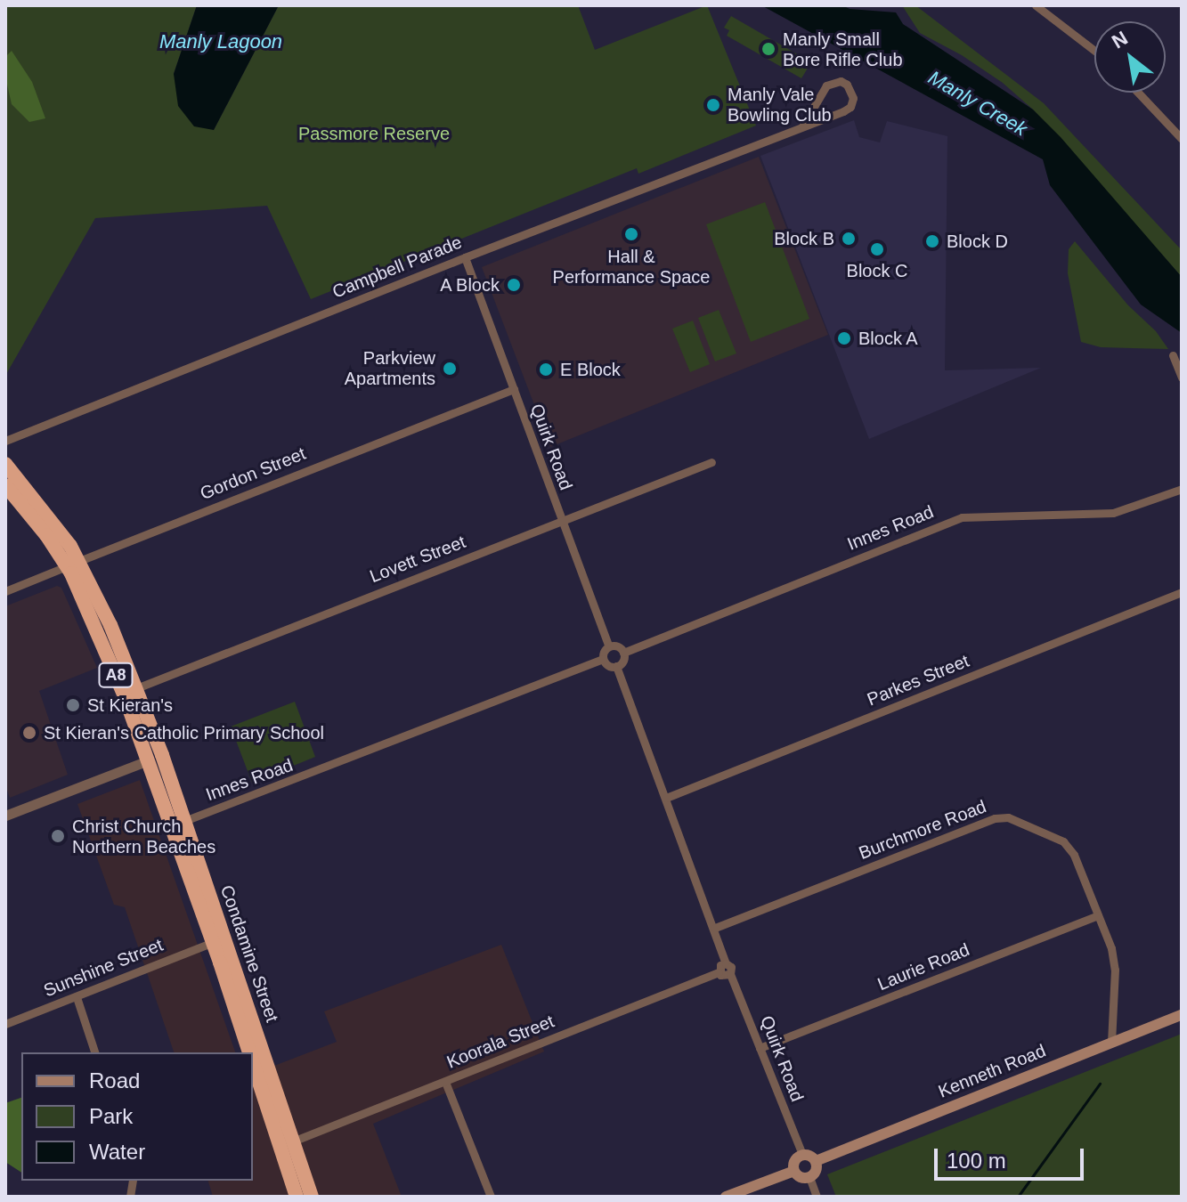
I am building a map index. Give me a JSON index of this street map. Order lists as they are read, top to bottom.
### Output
{
  "streets": {
    "highway": ["A8", "Condamine Street"],
    "main road": ["Kenneth Road"],
    "street": [
      "Campbell Parade",
      "Quirk Road",
      "Gordon Street",
      "Innes Road",
      "Lovett Street",
      "Parkes Street",
      "Burchmore Road",
      "Laurie Road",
      "Sunshine Street",
      "Koorala Street"
    ]
  },
  "crossings": [
    ["Campbell Parade", "Quirk Road"],
    ["Quirk Road", "Gordon Street"],
    ["Quirk Road", "Innes Road"],
    ["Quirk Road", "Lovett Street"],
    ["Quirk Road", "Laurie Road"],
    ["Quirk Road", "Koorala Street"],
    ["Quirk Road", "Kenneth Road"],
    ["Gordon Street", "Condamine Street"],
    ["Innes Road", "Condamine Street"],
    ["Lovett Street", "Condamine Street"],
    ["Burchmore Road", "Laurie Road"],
    ["Burchmore Road", "Kenneth Road"],
    ["Condamine Street", "Sunshine Street"],
    ["Condamine Street", "Koorala Street"]
  ],
  "water": ["Manly Lagoon", "Manly Creek"],
  "parks": ["Passmore Reserve"],
  "places": [
    "Manly Small Bore Rifle Club",
    "Manly Vale Bowling Club",
    "Hall & Performance Space",
    "Block B",
    "Block D",
    "Block C",
    "A Block",
    "Block A",
    "Parkview Apartments",
    "E Block",
    "St Kieran's",
    "St Kieran's Catholic Primary School",
    "Christ Church Northern Beaches"
  ],
  "legend": ["Road", "Park", "Water"],
  "scale_bar": "100 m",
  "north": "top left"
}
